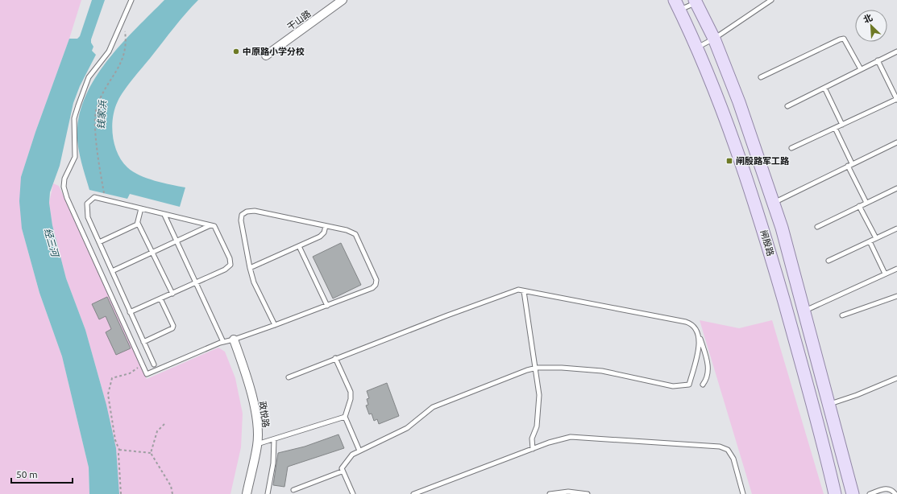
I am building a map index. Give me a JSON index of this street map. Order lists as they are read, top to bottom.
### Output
{
  "streets": {
    "main road": ["闸殷路"],
    "street": ["干山路", "政悦路"]
  },
  "water": ["钱家浜", "经三河"],
  "places": {
    "other": ["中原路小学分校"],
    "transit": ["闸殷路军工路"]
  },
  "scale_bar": "50 m",
  "north": "top left"
}
